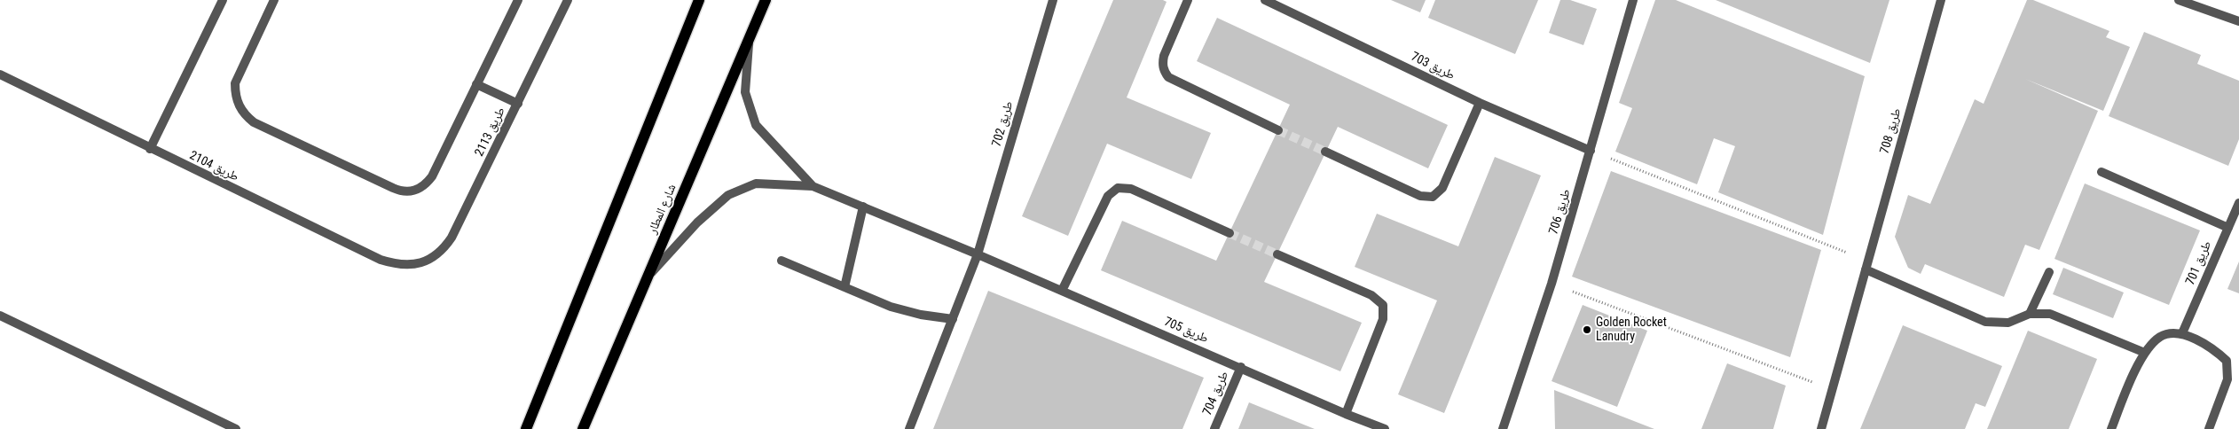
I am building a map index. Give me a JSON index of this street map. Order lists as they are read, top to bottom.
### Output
{
  "streets": {
    "main road": ["شارع المطار"],
    "street": [
      "طريق 703",
      "طريق 702",
      "طريق 708",
      "طريق 2113",
      "طريق 2104",
      "طريق 706",
      "طريق 701",
      "طريق 705",
      "طريق 704"
    ]
  },
  "crossings": [
    ["طريق 703", "طريق 706"],
    ["طريق 702", "طريق 705"],
    ["طريق 2113", "طريق 2104"],
    ["طريق 705", "طريق 704"]
  ],
  "places": ["Golden Rocket Lanudry"]
}
